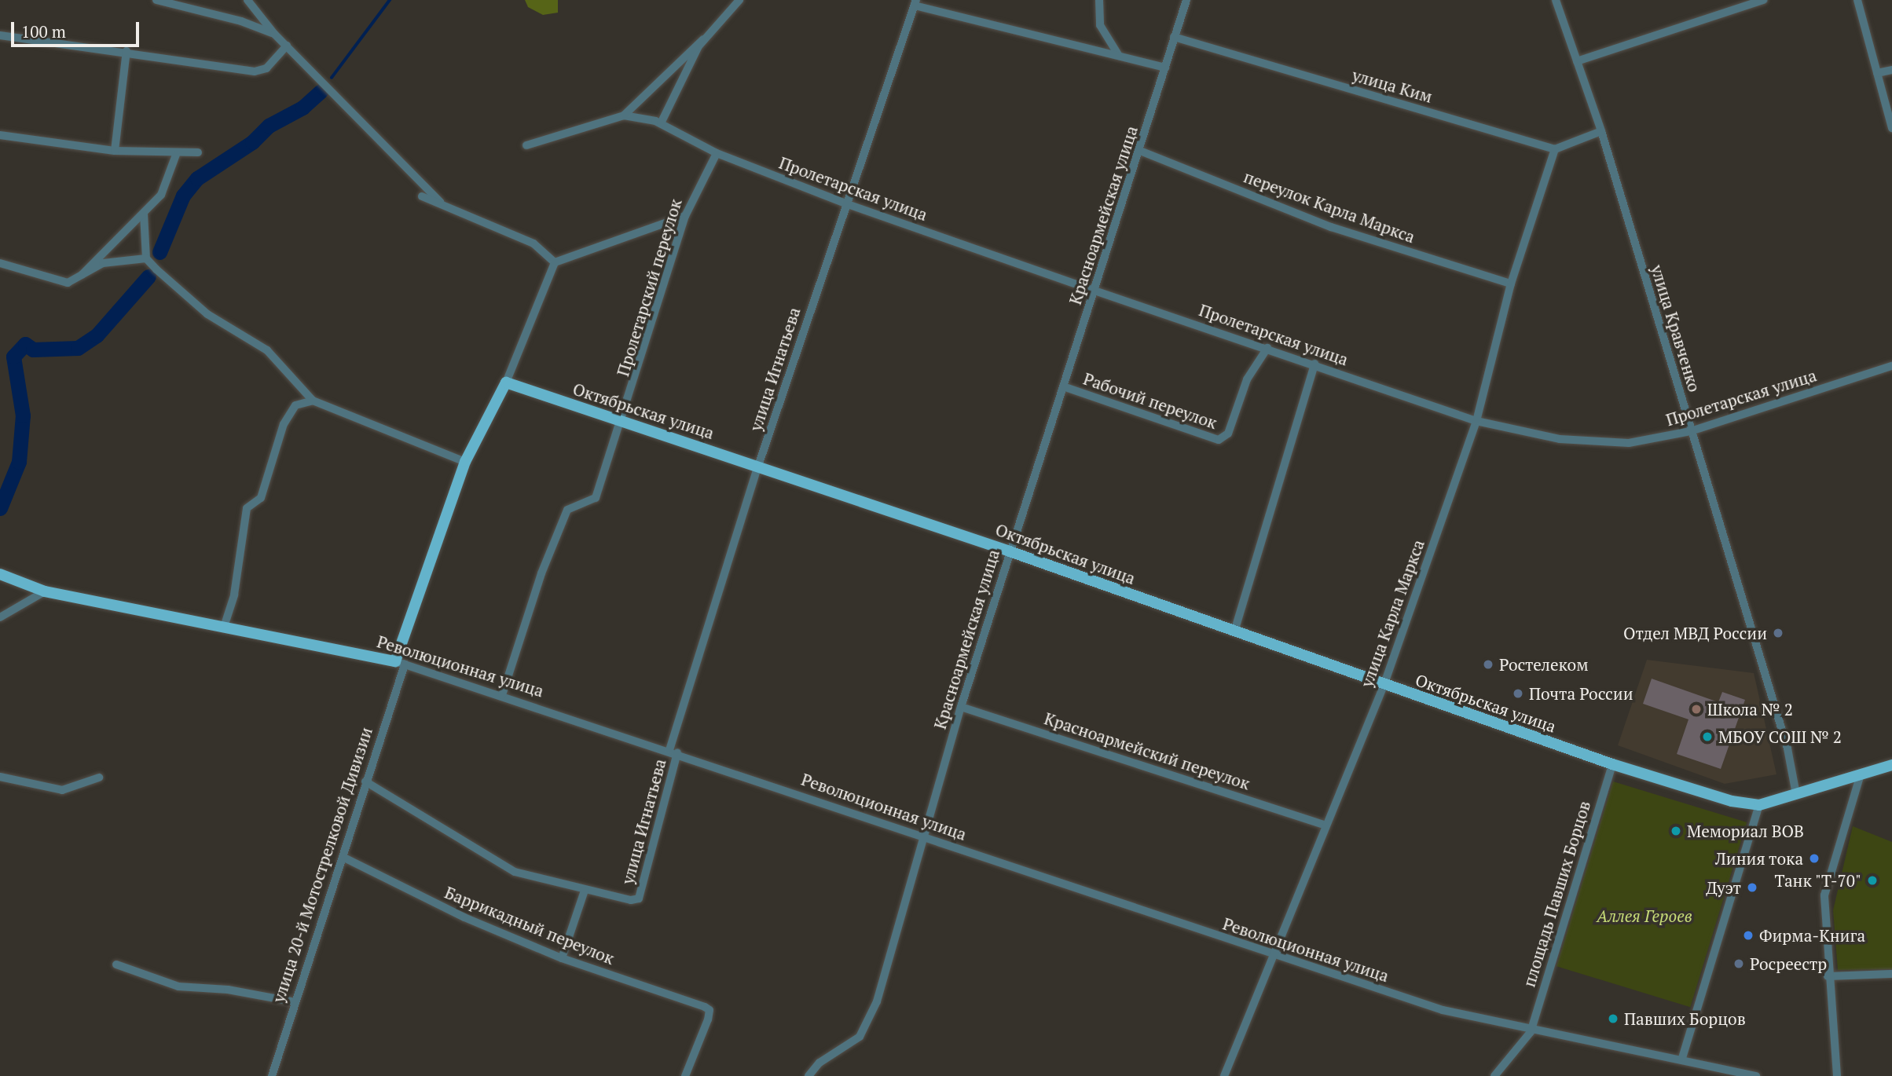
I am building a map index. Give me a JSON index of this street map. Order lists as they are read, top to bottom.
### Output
{
  "streets": {
    "main road": ["Октябрьская улица", "Революционная улица", "улица 20-й Мотострелковой Дивизии"],
    "street": [
      "улица Ким",
      "Пролетарская улица",
      "переулок Карла Маркса",
      "Красноармейская улица",
      "Пролетарский переулок",
      "улица Кравченко",
      "улица Игнатьева",
      "Рабочий переулок",
      "улица Карла Маркса",
      "Красноармейский переулок",
      "площадь Павших Борцов",
      "Баррикадный переулок"
    ]
  },
  "crossings": [
    ["улица Ким", "Красноармейская улица"],
    ["улица Ким", "улица Карла Маркса"],
    ["Пролетарская улица", "Красноармейская улица"],
    ["Пролетарская улица", "Пролетарский переулок"],
    ["Пролетарская улица", "улица Кравченко"],
    ["Пролетарская улица", "улица Игнатьева"],
    ["Пролетарская улица", "Рабочий переулок"],
    ["Пролетарская улица", "улица Карла Маркса"],
    ["переулок Карла Маркса", "Красноармейская улица"],
    ["переулок Карла Маркса", "улица Карла Маркса"],
    ["Красноармейская улица", "Рабочий переулок"],
    ["Красноармейская улица", "Октябрьская улица"],
    ["Красноармейская улица", "Революционная улица"],
    ["Красноармейская улица", "Красноармейский переулок"],
    ["Пролетарский переулок", "Октябрьская улица"],
    ["Пролетарский переулок", "Революционная улица"],
    ["улица Игнатьева", "Октябрьская улица"],
    ["улица Игнатьева", "Революционная улица"],
    ["Октябрьская улица", "улица Карла Маркса"],
    ["Октябрьская улица", "улица 20-й Мотострелковой Дивизии"],
    ["Октябрьская улица", "площадь Павших Борцов"],
    ["улица Карла Маркса", "Революционная улица"],
    ["улица Карла Маркса", "Красноармейский переулок"],
    ["Революционная улица", "улица 20-й Мотострелковой Дивизии"],
    ["Революционная улица", "площадь Павших Борцов"],
    ["улица 20-й Мотострелковой Дивизии", "Баррикадный переулок"]
  ],
  "parks": ["Аллея Героев"],
  "places": [
    "Отдел МВД России",
    "Ростелеком",
    "Почта России",
    "Школа № 2",
    "МБОУ СОШ № 2",
    "Мемориал ВОВ",
    "Линия тока",
    "Танк \"Т-70\"",
    "Дуэт",
    "Фирма-Книга",
    "Росреестр",
    "Павших Борцов"
  ],
  "scale_bar": "100 m"
}
